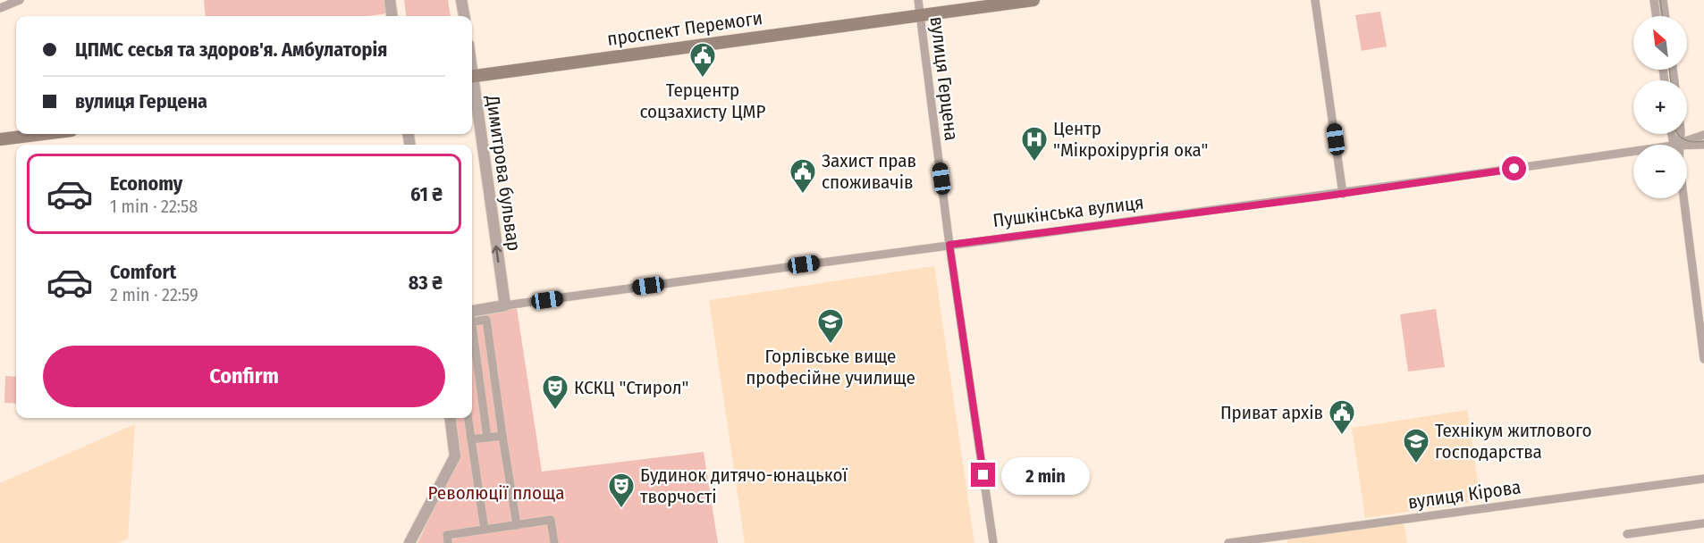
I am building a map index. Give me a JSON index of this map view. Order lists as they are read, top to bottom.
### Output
{
  "streets": {
    "main road": ["проспект Перемоги"],
    "street": [
      "вулиця Герцена",
      "Димитрова бульвар",
      "Пушкінська вулиця",
      "вулиця Кірова"
    ]
  },
  "crossings": [
    ["проспект Перемоги", "вулиця Герцена"],
    ["вулиця Герцена", "Пушкінська вулиця"],
    ["Димитрова бульвар", "Пушкінська вулиця"]
  ],
  "one_way": ["Димитрова бульвар"],
  "parks": ["Революції площа"],
  "places": {
    "public building": ["Терцентр соцзахисту ЦМР", "Захист прав споживачів", "Приват архів"],
    "hospital": ["Центр \"Мікрохірургія ока\""],
    "school or university": ["Горлівське вище професійне училище", "Технікум житлового господарства"],
    "theatre": ["КСКЦ \"Стирол\"", "Будинок дитячо-юнацької творчості"]
  },
  "north": "top left",
  "page": {
    "map_buttons": ["+", "−"],
    "banner": ["ЦПМС сесья та здоров'я. Амбулаторія", "вулиця Герцена"],
    "list": [
      {
        "name": "Economy",
        "note": "1 min · 22:58",
        "value": "61 ₴"
      },
      {
        "name": "Comfort",
        "note": "2 min · 22:59",
        "value": "83 ₴"
      }
    ],
    "buttons": "Confirm",
    "bubble": "2 min"
  }
}
